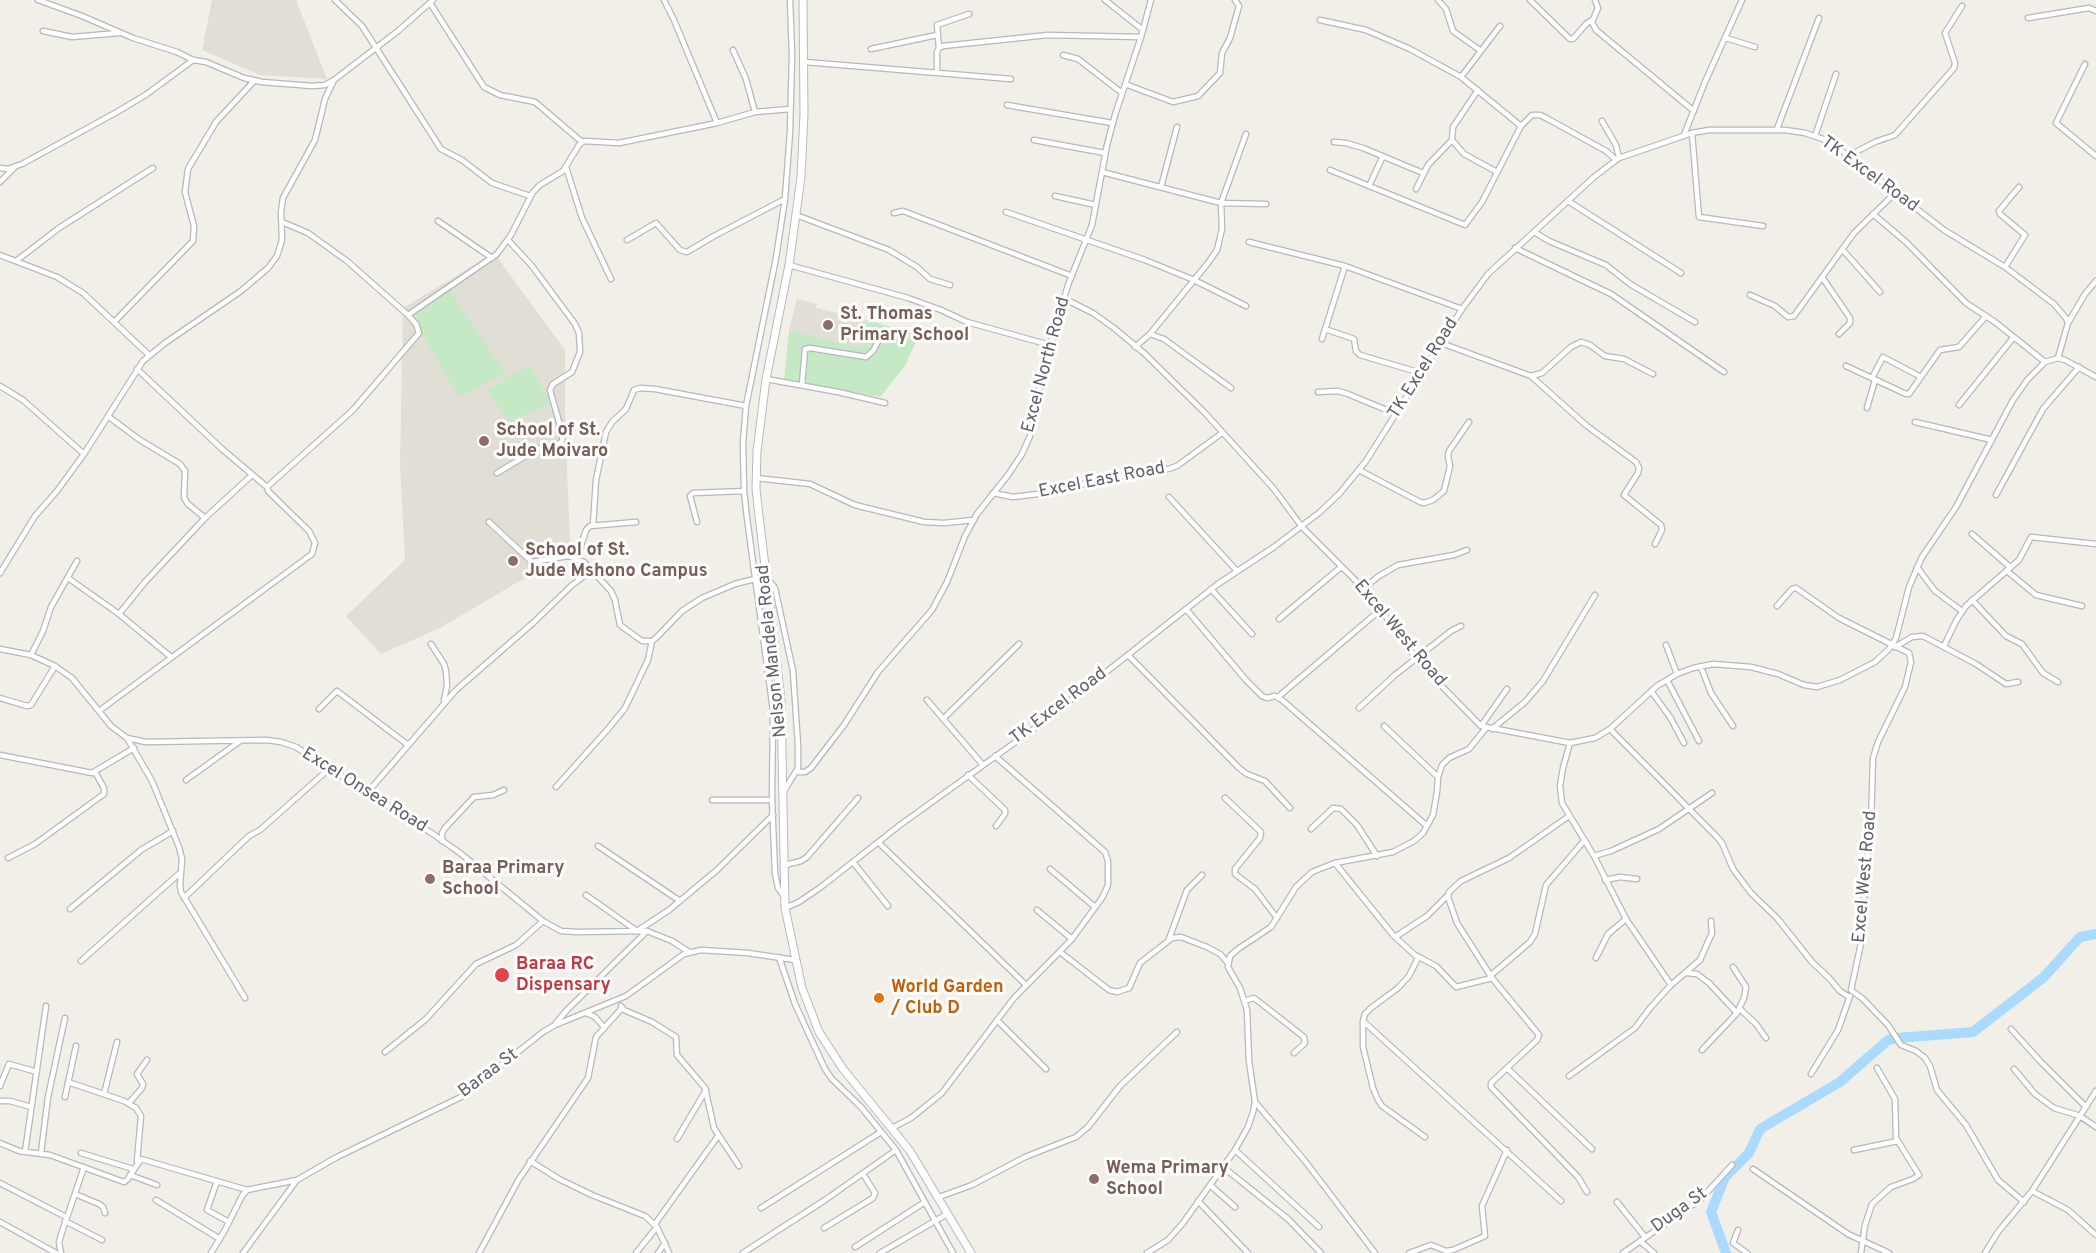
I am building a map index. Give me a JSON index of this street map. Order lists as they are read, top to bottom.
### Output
{
  "streets": {
    "main road": ["Nelson Mandela Road"],
    "street": [
      "TK Excel Road",
      "Excel North Road",
      "Excel East Road",
      "Excel West Road",
      "Excel Onsea Road",
      "Baraa St",
      "Duga St"
    ]
  },
  "crossings": [
    ["TK Excel Road", "Excel West Road"],
    ["TK Excel Road", "Nelson Mandela Road"],
    ["Excel North Road", "Excel East Road"],
    ["Excel Onsea Road", "Baraa St"]
  ],
  "places": [
    "St. Thomas Primary School",
    "School of St. Jude Moivaro",
    "School of St. Jude Mshono Campus",
    "Baraa Primary School",
    "Baraa RC Dispensary",
    "World Garden / Club D",
    "Wema Primary School"
  ]
}
